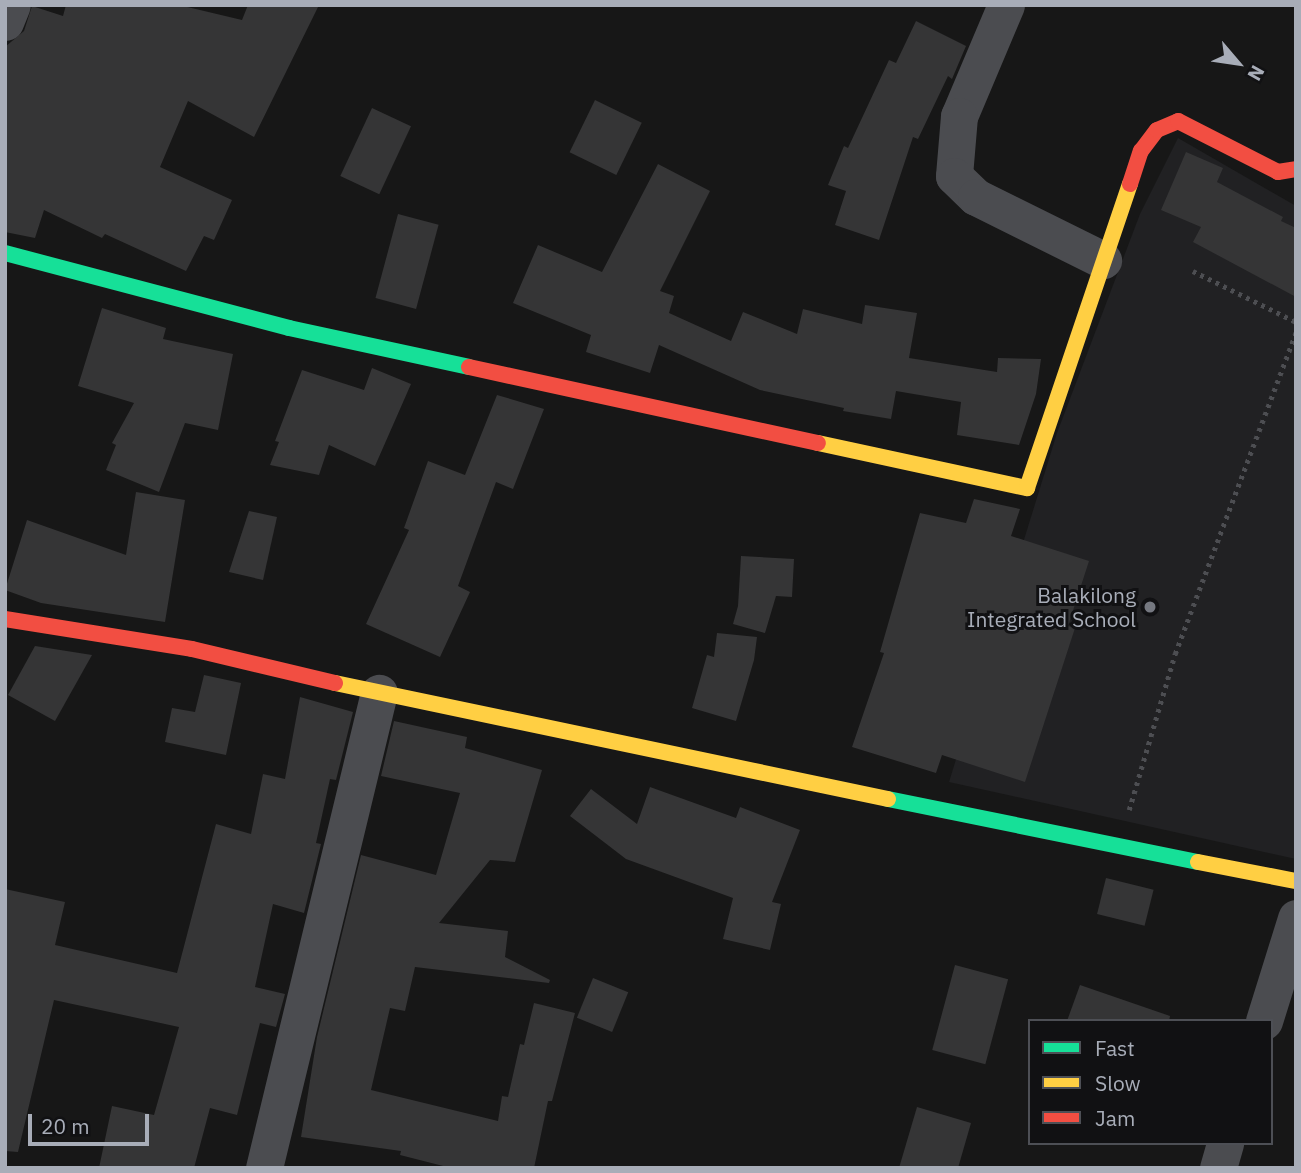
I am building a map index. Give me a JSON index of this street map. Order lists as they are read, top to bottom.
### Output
{
  "places": ["Balakilong Integrated School"],
  "legend": ["Fast", "Slow", "Jam"],
  "scale_bar": "20 m",
  "north": "bottom right"
}
